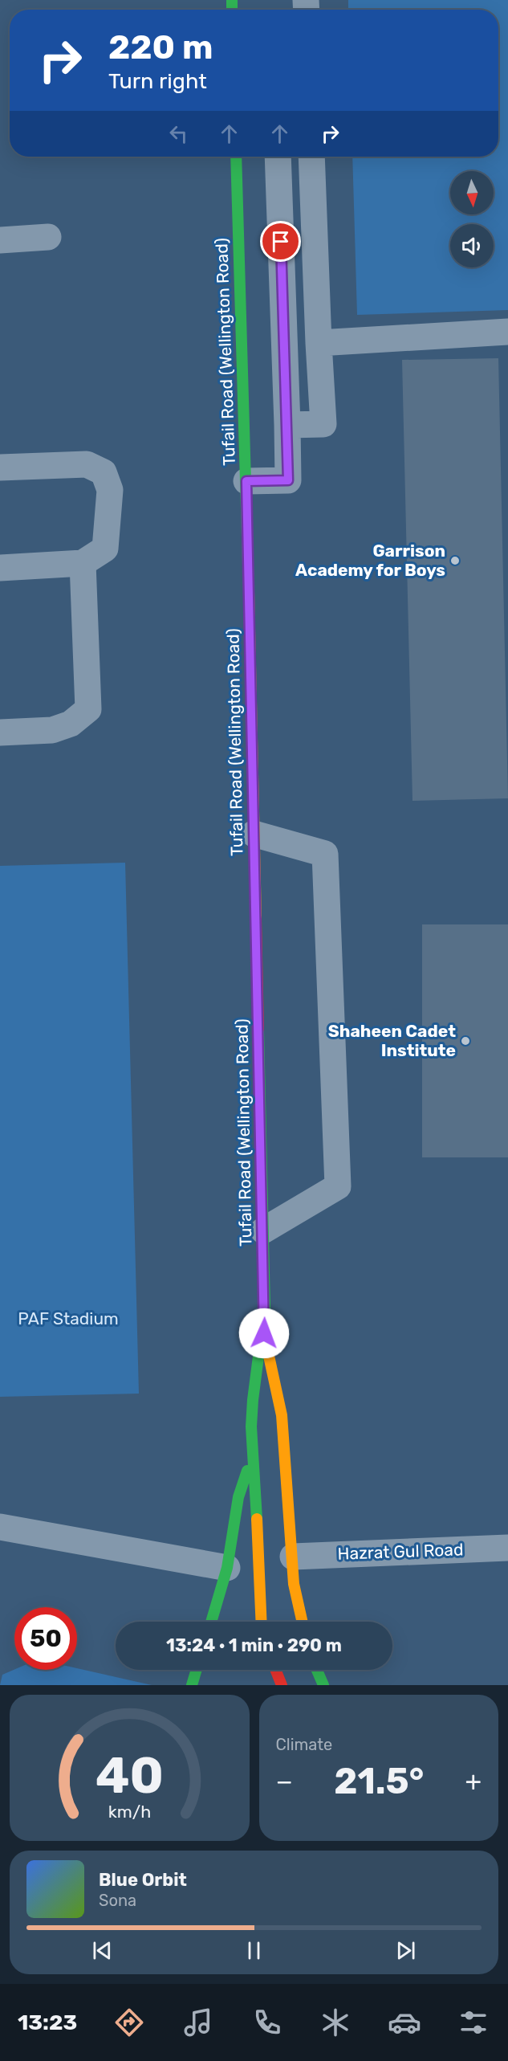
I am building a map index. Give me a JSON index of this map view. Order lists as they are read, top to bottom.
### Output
{
  "streets": {
    "main road": ["Tufail Road (Wellington Road)"],
    "street": ["Hazrat Gul Road"]
  },
  "crossings": [
    ["Tufail Road (Wellington Road)", "Hazrat Gul Road"]
  ],
  "parks": ["PAF Stadium"],
  "places": ["Garrison Academy for Boys", "Shaheen Cadet Institute"],
  "north": "bottom",
  "page": {
    "turn": ["220 m", "Turn right"],
    "limit": "50",
    "trip": "13:24 · 1 min · 290 m",
    "tile": "Climate",
    "heat": ["−", "21.5°", "+"],
    "song": ["Blue Orbit", "Sona"],
    "tabs": "13:23",
    "gauge": ["40", "km/h"]
  }
}
